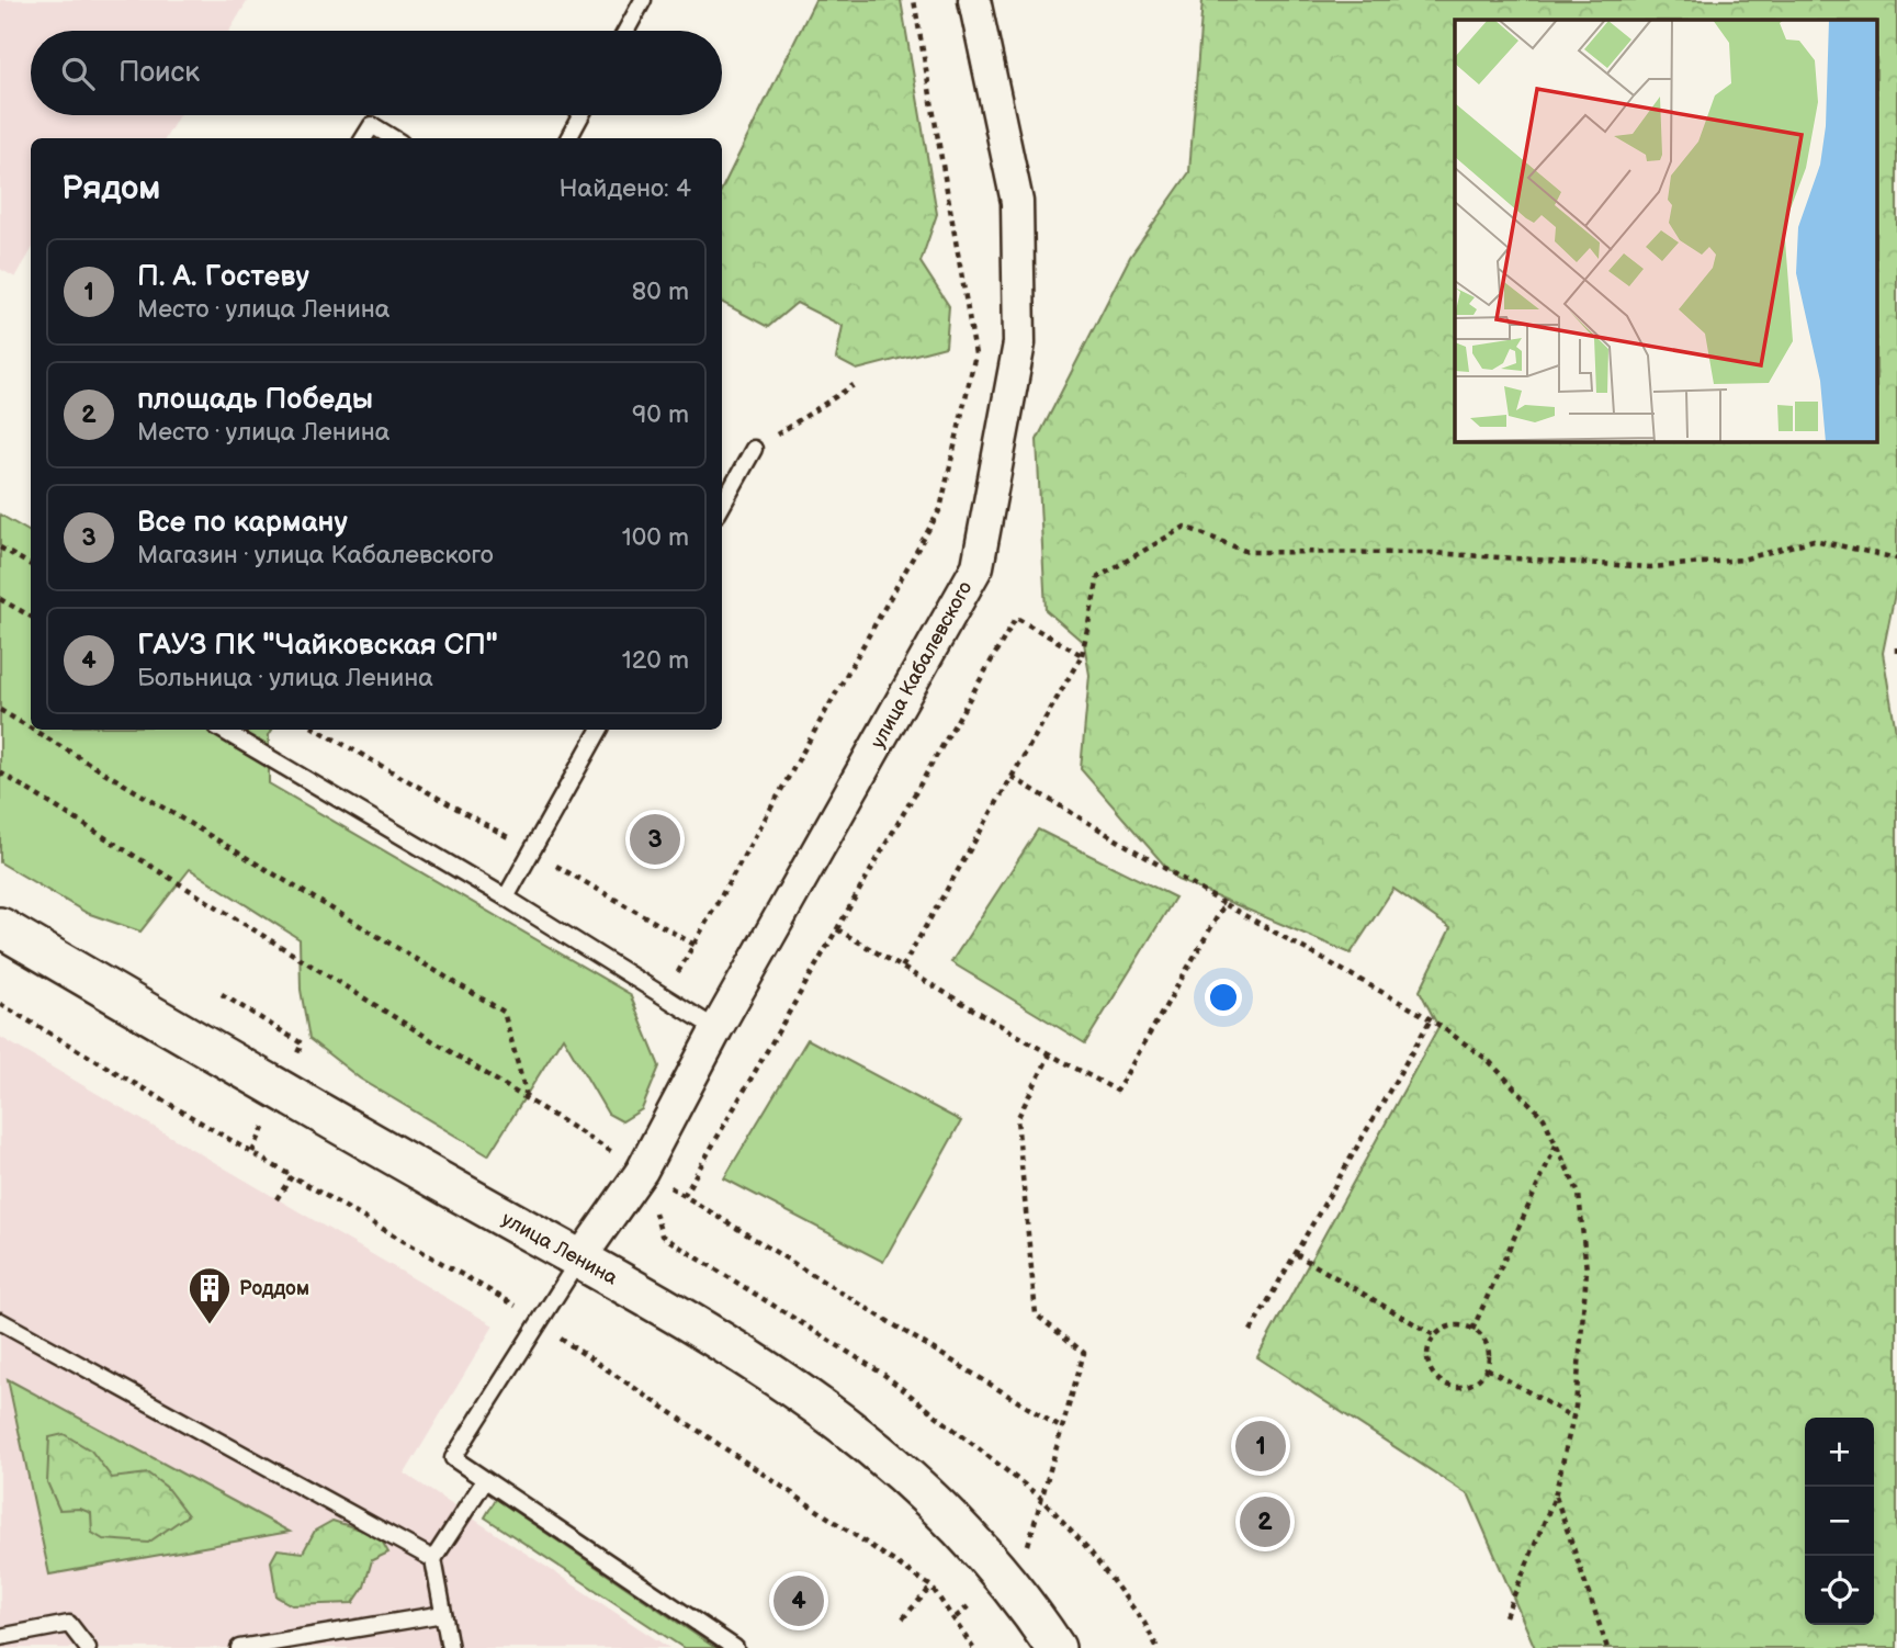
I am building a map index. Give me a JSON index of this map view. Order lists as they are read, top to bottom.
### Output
{
  "streets": {
    "street": ["улица Кабалевского", "улица Ленина"]
  },
  "crossings": [
    ["улица Кабалевского", "улица Ленина"]
  ],
  "places": {
    "building": ["Роддом"]
  },
  "page": {
    "search": "Поиск",
    "heading": ["Рядом", "Найдено: 4"],
    "list": [
      {
        "mark": "1",
        "name": "П. А. Гостеву",
        "note": "Место · улица Ленина",
        "value": "80 m"
      },
      {
        "mark": "2",
        "name": "площадь Победы",
        "note": "Место · улица Ленина",
        "value": "90 m"
      },
      {
        "mark": "3",
        "name": "Все по карману",
        "note": "Магазин · улица Кабалевского",
        "value": "100 m"
      },
      {
        "mark": "4",
        "name": "ГАУЗ ПК \"Чайковская СП\"",
        "note": "Больница · улица Ленина",
        "value": "120 m"
      }
    ],
    "pins": [
      "3",
      "1",
      "2",
      "4"
    ],
    "map_buttons": ["+", "−"]
  }
}
